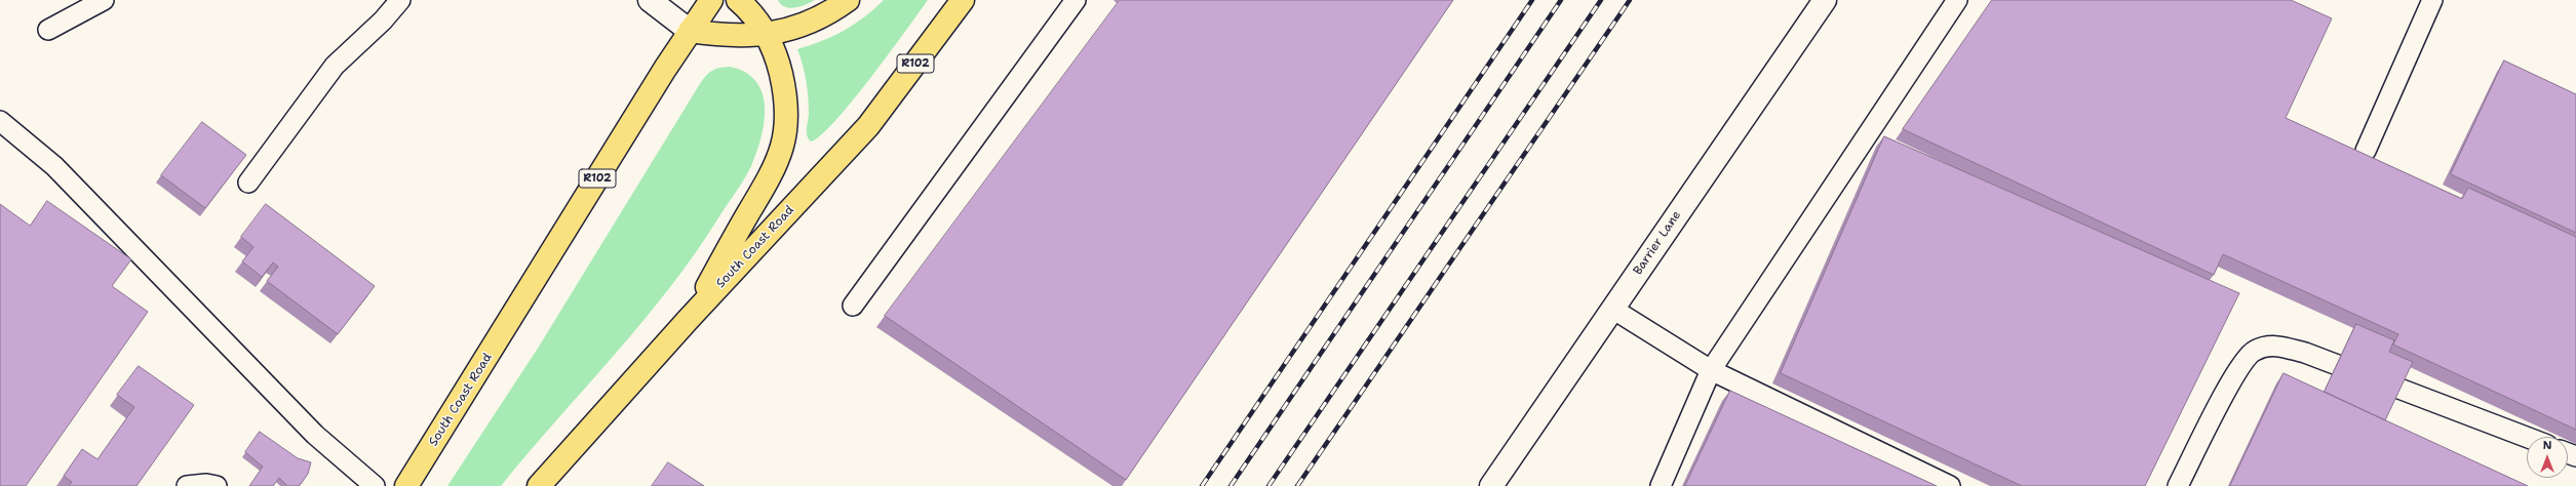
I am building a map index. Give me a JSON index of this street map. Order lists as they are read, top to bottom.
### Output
{
  "streets": {
    "highway": ["R102", "South Coast Road"],
    "street": ["Barrier Lane"]
  },
  "north": "top"
}
